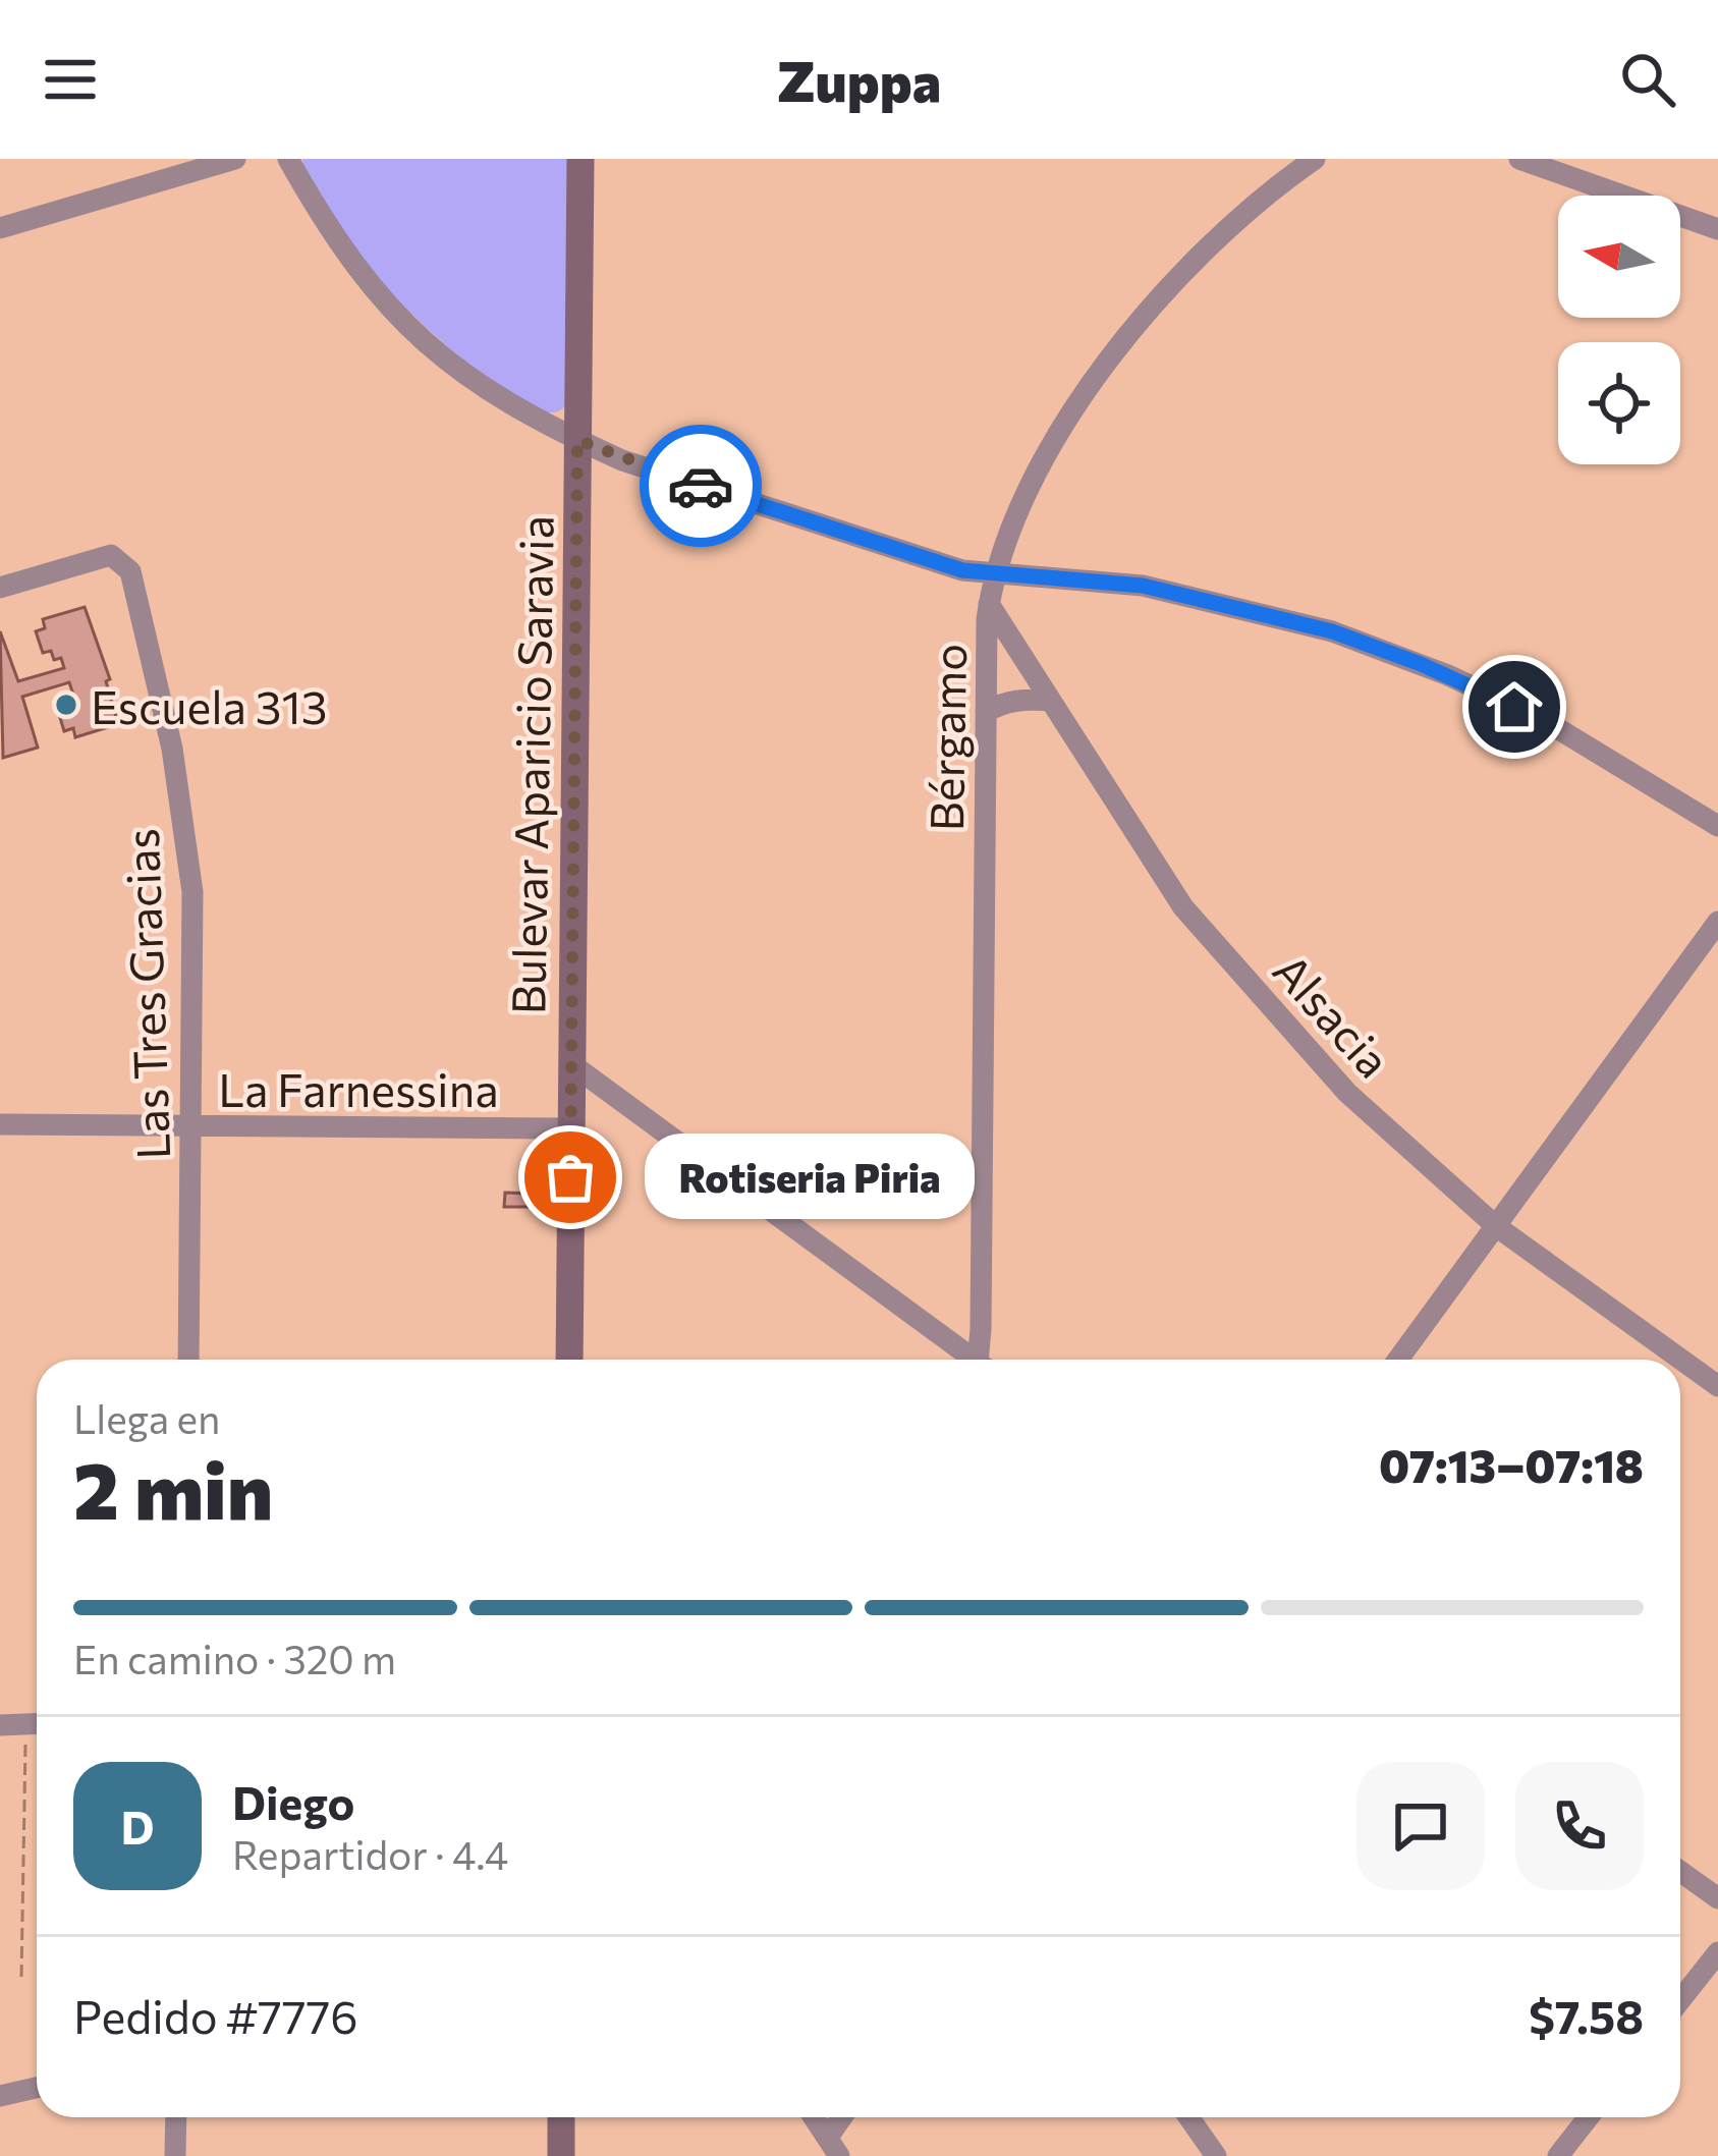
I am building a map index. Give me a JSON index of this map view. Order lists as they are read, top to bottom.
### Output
{
  "streets": {
    "street": [
      "Bérgamo",
      "Bulevar Aparicio Saravia",
      "Las Tres Gracias",
      "Alsacia",
      "La Farnessina"
    ]
  },
  "crossings": [
    ["Bérgamo", "Alsacia"],
    ["Bulevar Aparicio Saravia", "La Farnessina"],
    ["Las Tres Gracias", "La Farnessina"]
  ],
  "places": ["Escuela 313", "Rotiseria Piria"],
  "north": "left",
  "page": {
    "header": "Zuppa",
    "bubble": "Rotiseria Piria",
    "heading": ["2 min", "Llega en", "07:13–07:18"],
    "panel": [
      "Diego",
      "Repartidor · 4.4",
      "Pedido #7776",
      "$7.58"
    ],
    "bar": "En camino · 320 m",
    "round": "D"
  }
}
